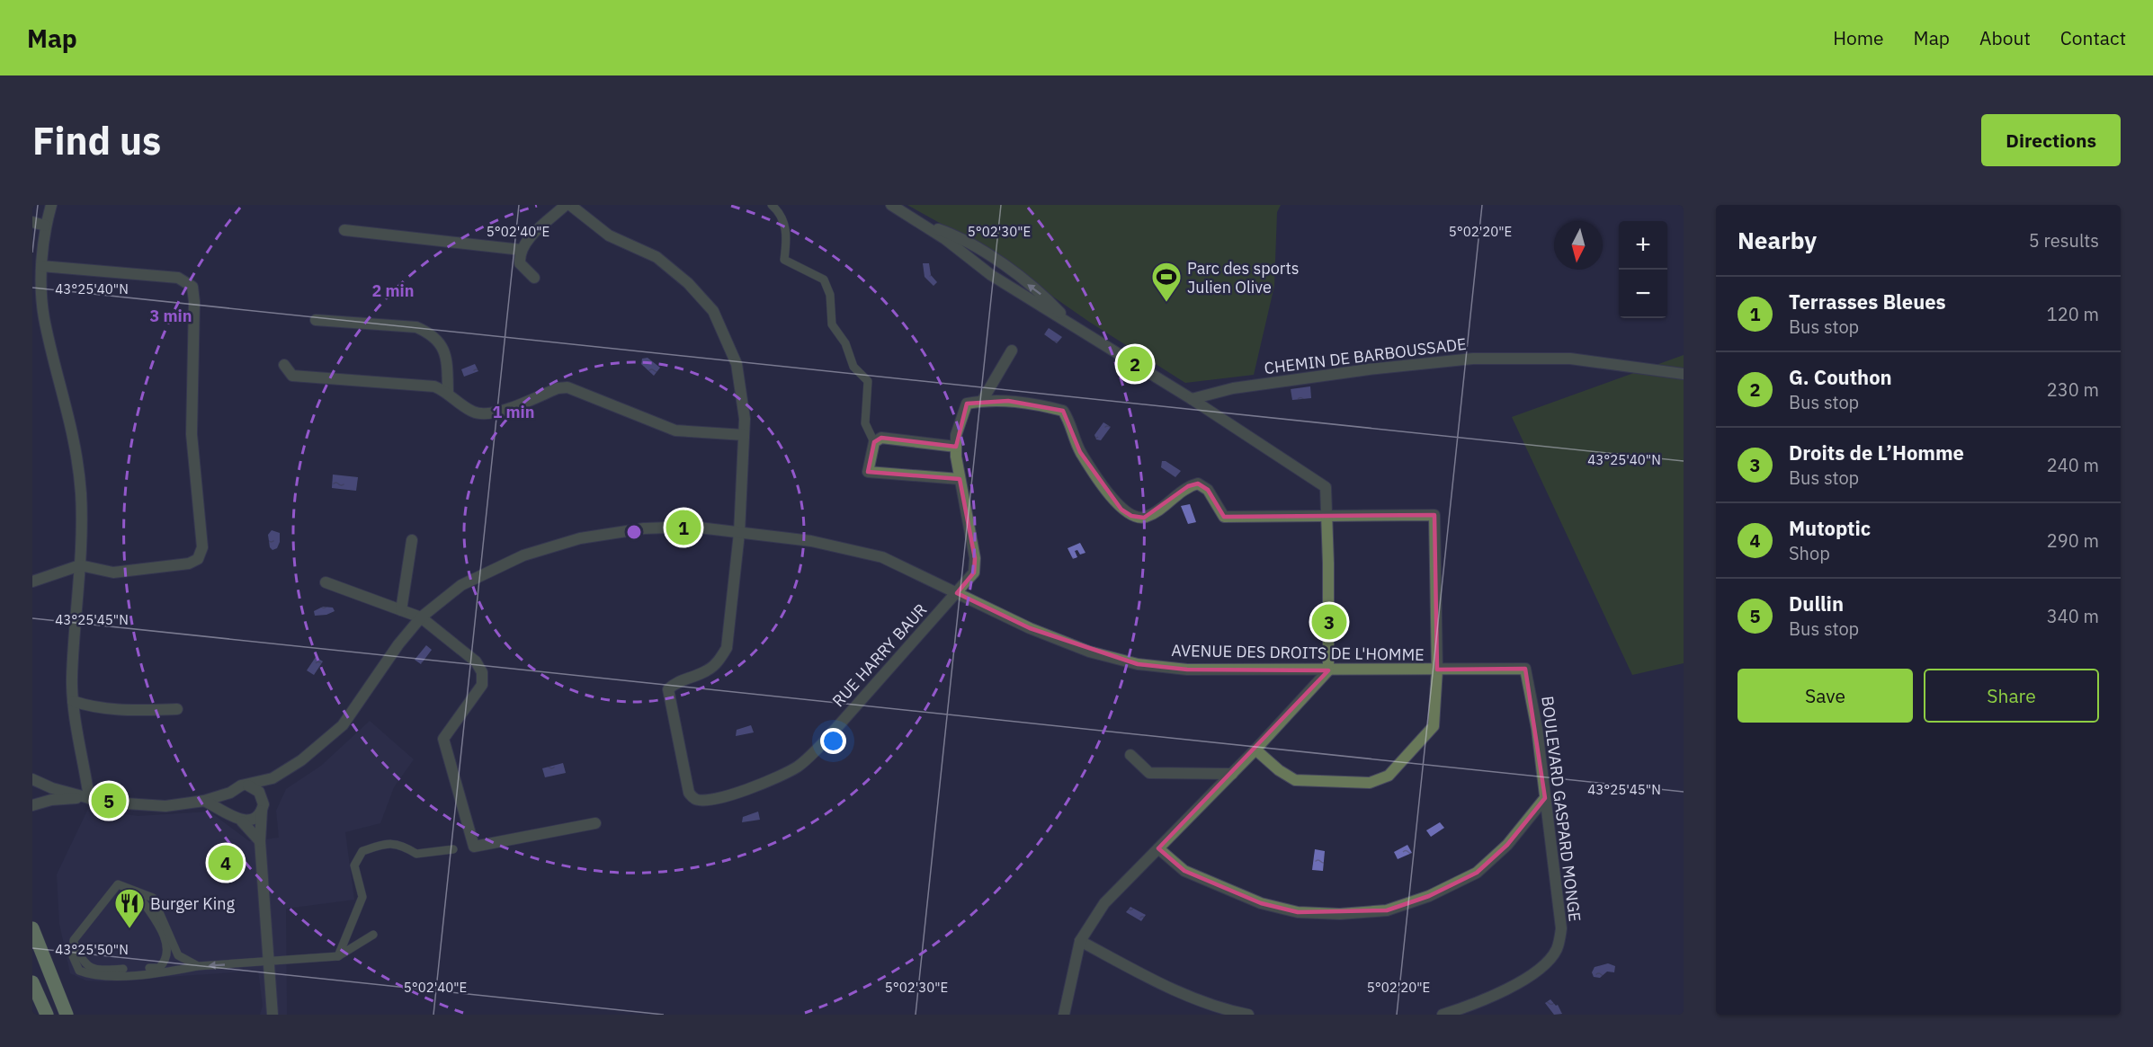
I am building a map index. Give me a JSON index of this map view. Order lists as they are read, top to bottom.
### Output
{
  "streets": {
    "street": [
      "CHEMIN DE BARBOUSSADE",
      "AVENUE DES DROITS DE L'HOMME",
      "RUE HARRY BAUR",
      "BOULEVARD GASPARD MONGE"
    ]
  },
  "crossings": [
    ["AVENUE DES DROITS DE L'HOMME", "RUE HARRY BAUR"],
    ["AVENUE DES DROITS DE L'HOMME", "BOULEVARD GASPARD MONGE"]
  ],
  "places": {
    "sports": ["Parc des sports Julien Olive"],
    "restaurant": ["Burger King"]
  },
  "north": "bottom",
  "page": {
    "header": "Map",
    "nav": [
      "Home",
      "Map",
      "About",
      "Contact"
    ],
    "buttons": [
      "Directions",
      ["Save", "Share"]
    ],
    "title": "Find us",
    "heading": ["Nearby", "5 results"],
    "map_buttons": ["+", "−"],
    "list": [
      {
        "mark": "1",
        "name": "Terrasses Bleues",
        "note": "Bus stop",
        "value": "120 m"
      },
      {
        "mark": "2",
        "name": "G. Couthon",
        "note": "Bus stop",
        "value": "230 m"
      },
      {
        "mark": "3",
        "name": "Droits de L’Homme",
        "note": "Bus stop",
        "value": "240 m"
      },
      {
        "mark": "4",
        "name": "Mutoptic",
        "note": "Shop",
        "value": "290 m"
      },
      {
        "mark": "5",
        "name": "Dullin",
        "note": "Bus stop",
        "value": "340 m"
      }
    ],
    "pins": [
      "2",
      "1",
      "3",
      "5",
      "4"
    ]
  },
  "coordinates": [
    "5°02'40\"E",
    "5°02'30\"E",
    "5°02'20\"E",
    "43°25'40\"N",
    "43°25'45\"N",
    "43°25'50\"N"
  ],
  "rings": ["2 min", "3 min", "1 min"]
}
